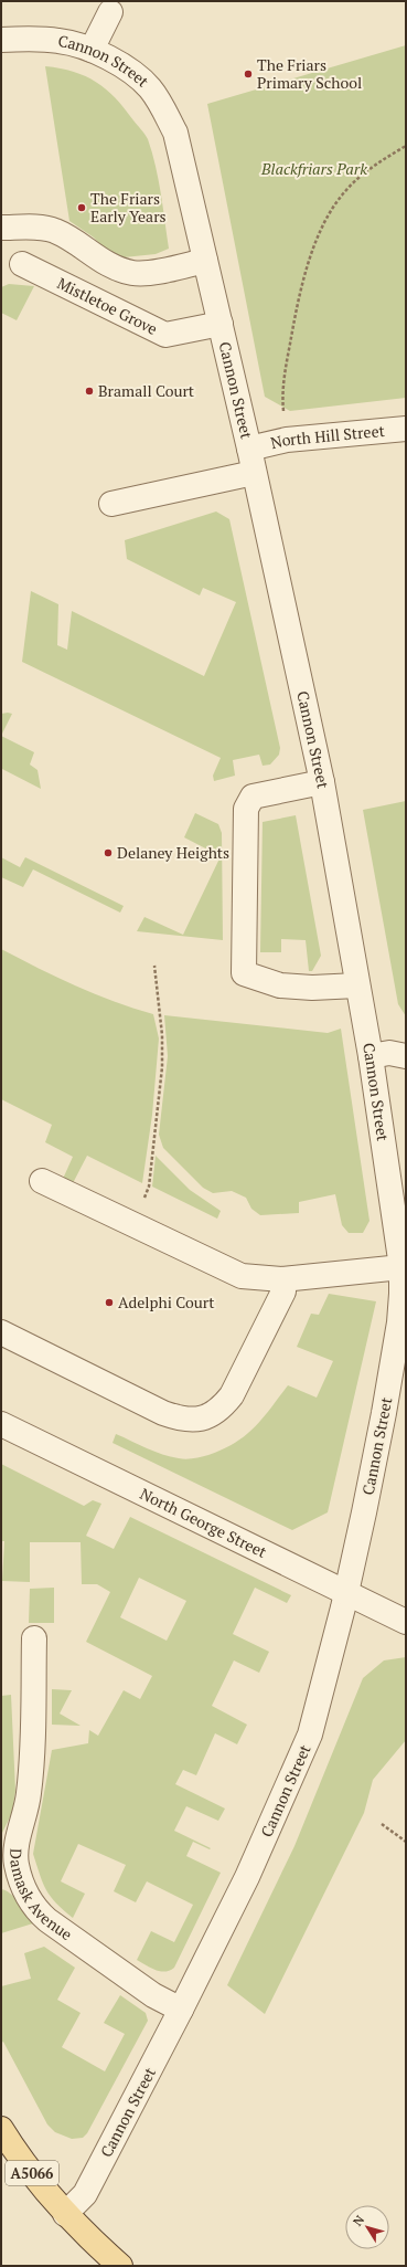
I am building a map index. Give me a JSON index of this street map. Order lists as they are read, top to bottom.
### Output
{
  "streets": {
    "main road": ["A5066"],
    "street": [
      "Cannon Street",
      "Mistletoe Grove",
      "North Hill Street",
      "North George Street",
      "Damask Avenue"
    ]
  },
  "crossings": [
    ["Cannon Street", "Mistletoe Grove"],
    ["Cannon Street", "North Hill Street"],
    ["Cannon Street", "North George Street"],
    ["Cannon Street", "Damask Avenue"],
    ["Cannon Street", "A5066"]
  ],
  "parks": ["Blackfriars Park"],
  "places": [
    "The Friars Primary School",
    "The Friars Early Years",
    "Bramall Court",
    "Delaney Heights",
    "Adelphi Court"
  ],
  "north": "top left"
}
